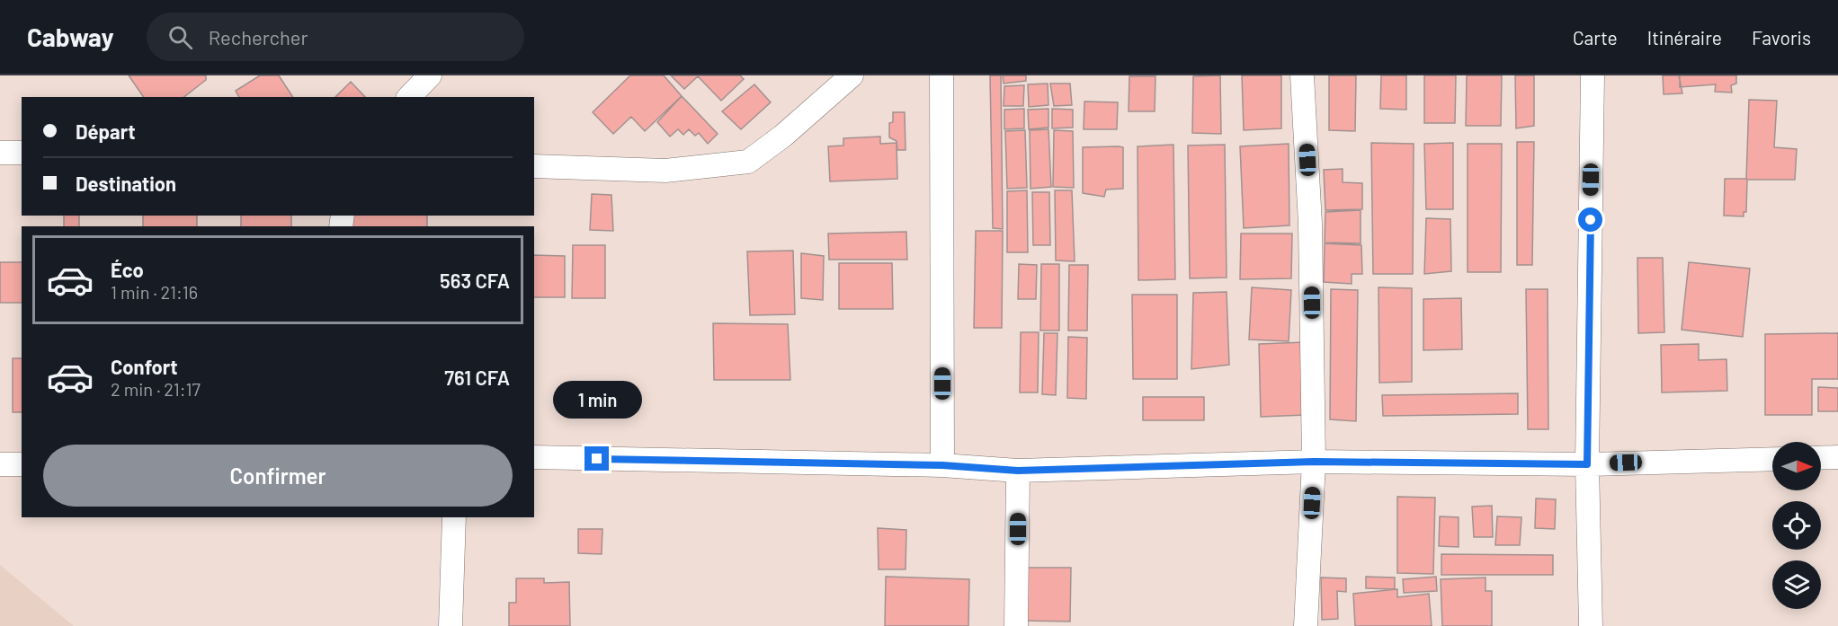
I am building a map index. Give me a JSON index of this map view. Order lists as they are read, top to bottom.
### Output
{
  "north": "right",
  "page": {
    "header": "Cabway",
    "search": "Rechercher",
    "nav": ["Carte", "Itinéraire", "Favoris"],
    "banner": ["Départ", "Destination"],
    "list": [
      {
        "name": "Éco",
        "note": "1 min · 21:16",
        "value": "563 CFA"
      },
      {
        "name": "Confort",
        "note": "2 min · 21:17",
        "value": "761 CFA"
      }
    ],
    "bubble": "1 min",
    "buttons": "Confirmer"
  }
}
